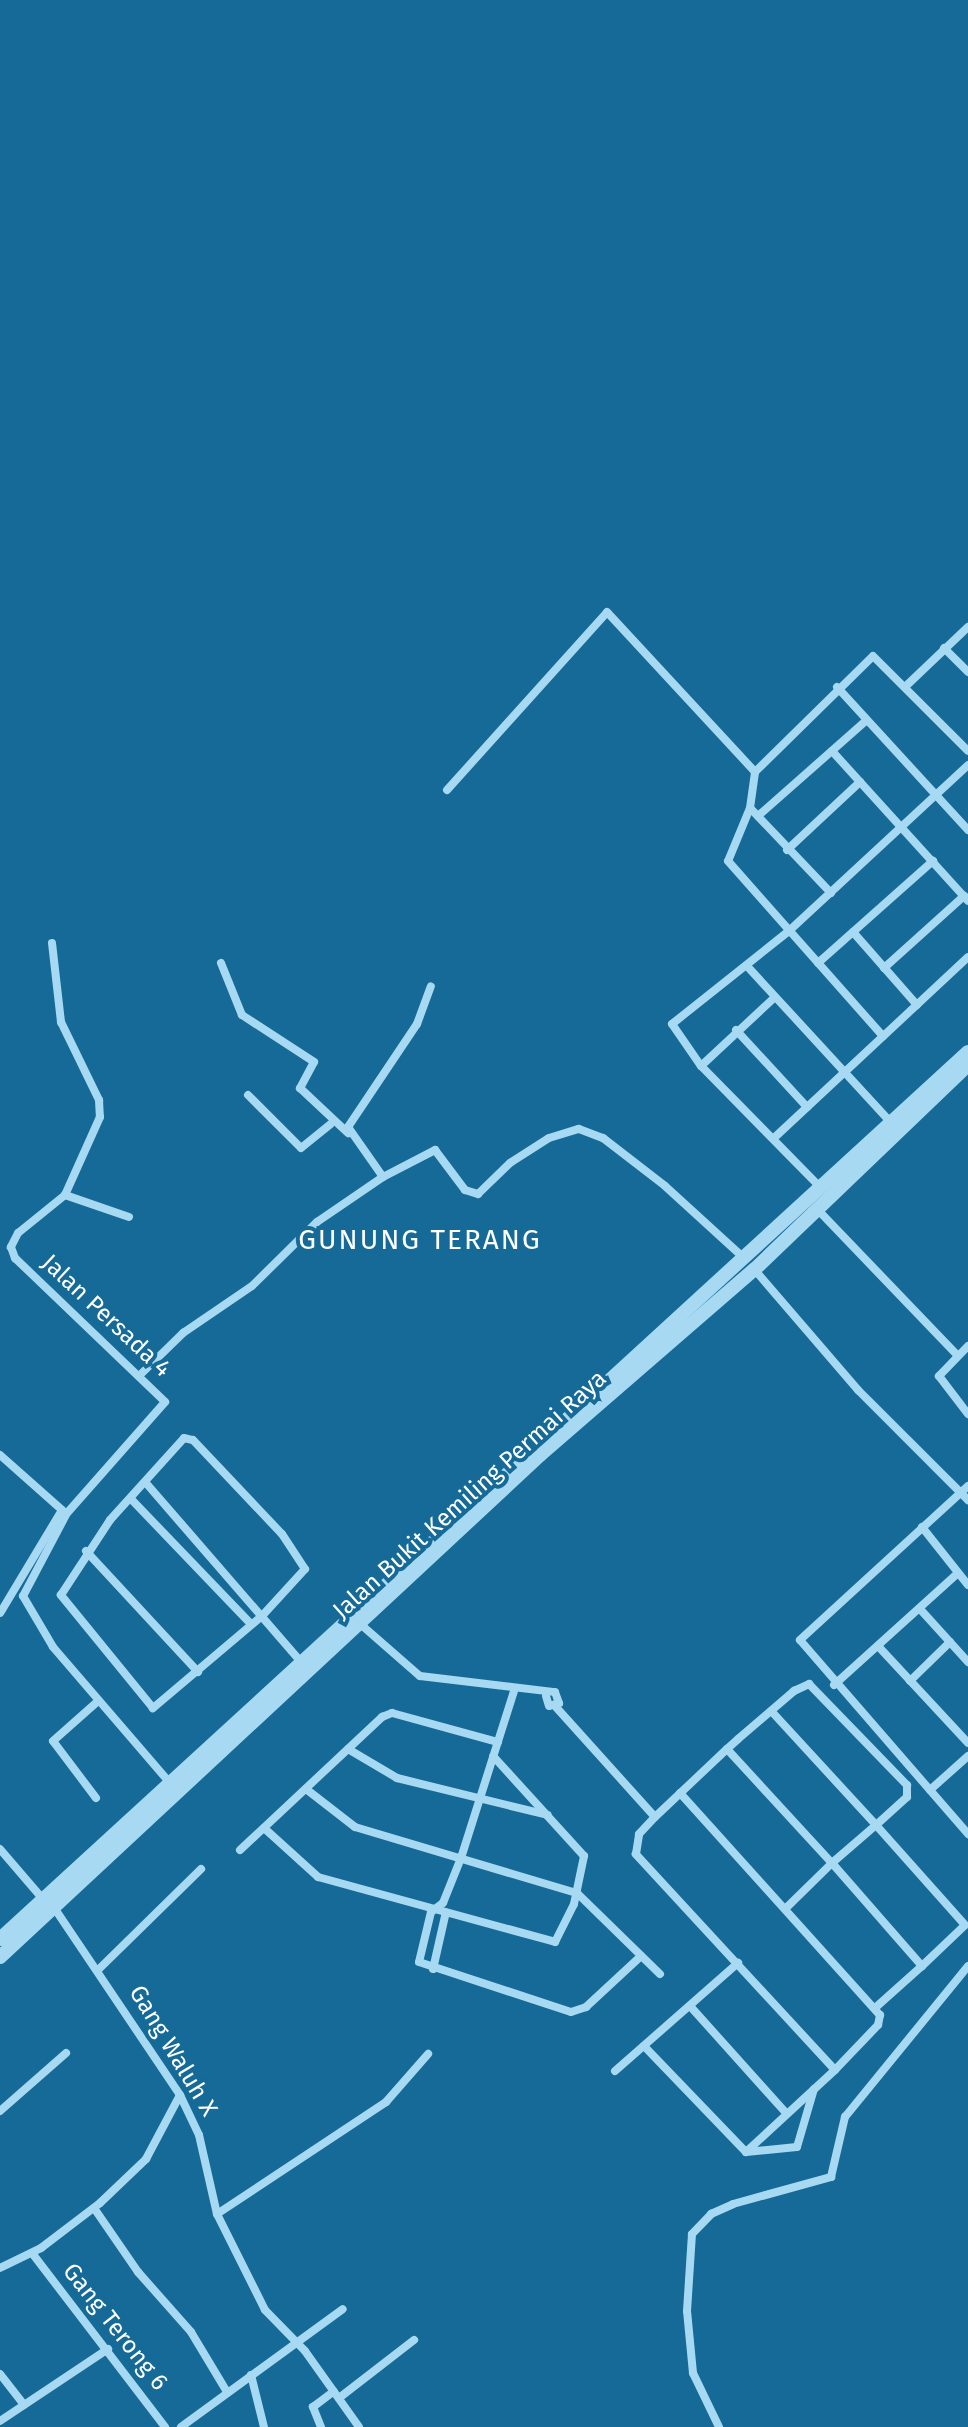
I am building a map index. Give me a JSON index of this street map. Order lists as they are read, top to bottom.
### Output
{
  "streets": {
    "street": [
      "Jalan Persada 4",
      "Jalan Bukit Kemiling Permai Raya",
      "Gang Waluh X",
      "Gang Terong 6"
    ]
  },
  "crossings": [
    ["Jalan Persada 4", "Jalan Bukit Kemiling Permai Raya"],
    ["Jalan Bukit Kemiling Permai Raya", "Gang Waluh X"]
  ],
  "districts": ["GUNUNG TERANG"]
}
